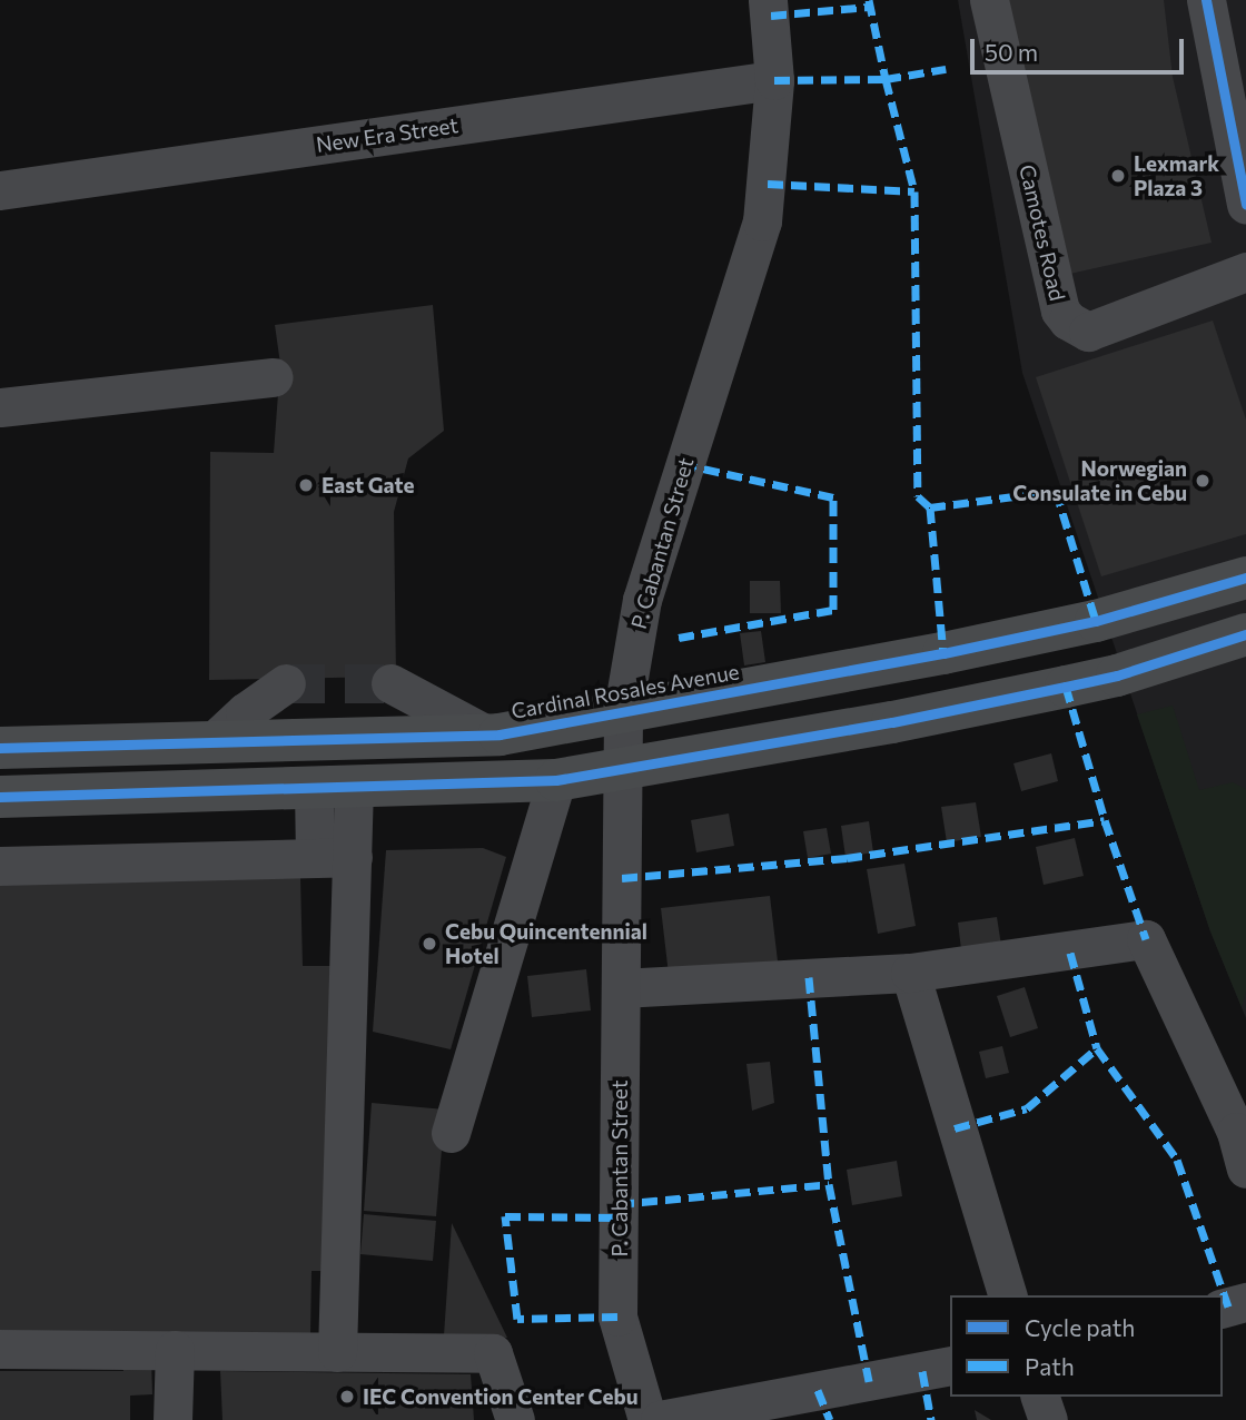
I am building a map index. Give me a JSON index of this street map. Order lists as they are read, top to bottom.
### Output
{
  "streets": {
    "main road": ["Cardinal Rosales Avenue"],
    "street": ["New Era Street", "Camotes Road", "P. Cabantan Street"]
  },
  "crossings": [
    ["New Era Street", "P. Cabantan Street"],
    ["P. Cabantan Street", "Cardinal Rosales Avenue"]
  ],
  "places": [
    "Lexmark Plaza 3",
    "Norwegian Consulate in Cebu",
    "East Gate",
    "Cebu Quincentennial Hotel",
    "IEC Convention Center Cebu"
  ],
  "legend": ["Cycle path", "Path"],
  "scale_bar": "50 m"
}
